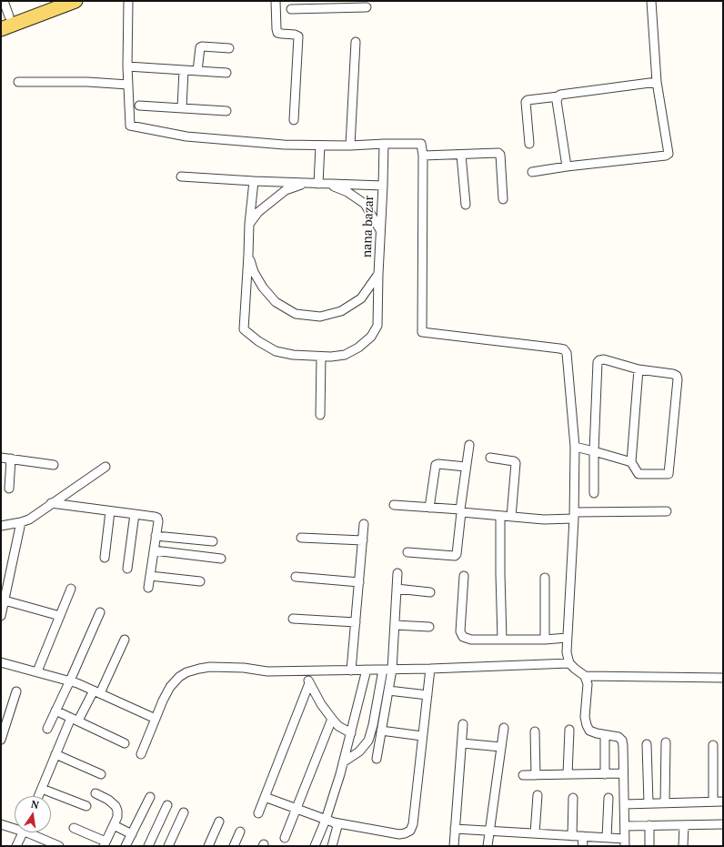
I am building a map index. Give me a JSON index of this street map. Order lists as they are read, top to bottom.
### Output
{
  "streets": {
    "street": ["nana bazar"]
  },
  "north": "top"
}
